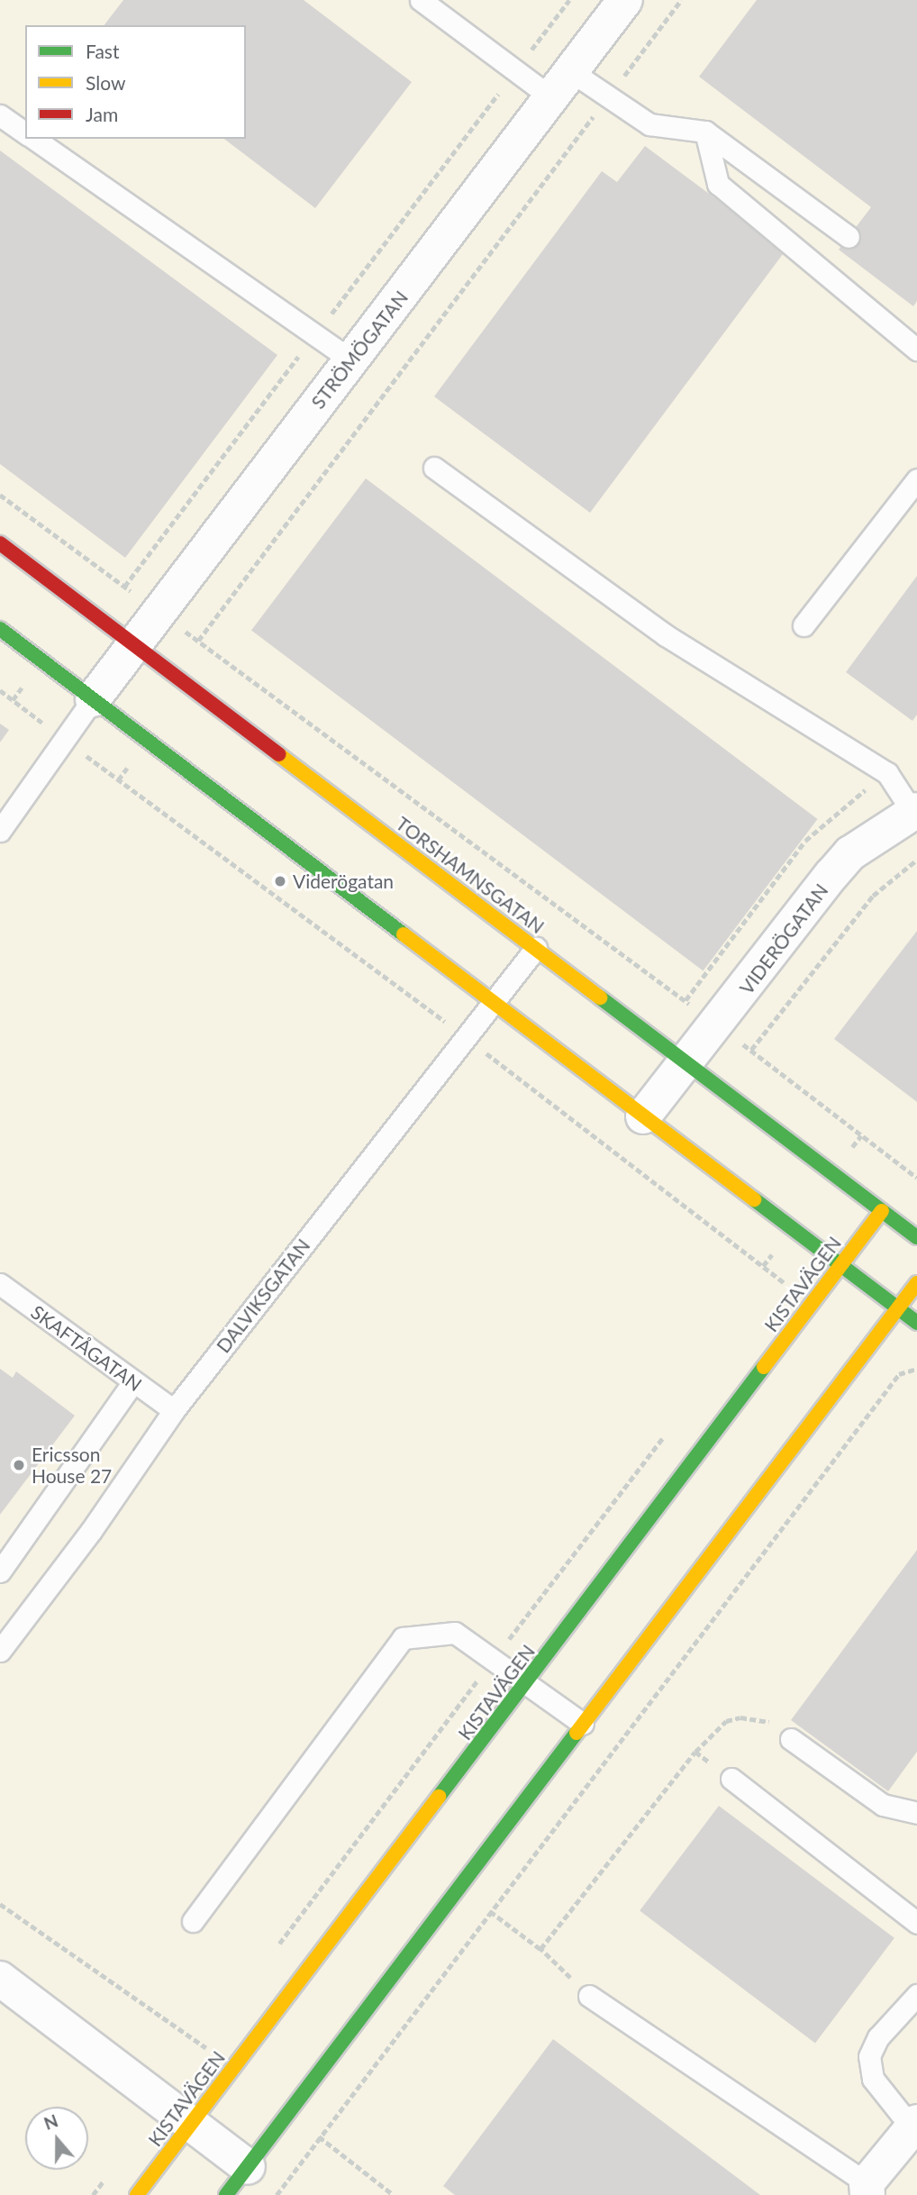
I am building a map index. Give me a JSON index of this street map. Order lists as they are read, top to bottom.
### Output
{
  "streets": {
    "street": [
      "STRÖMÖGATAN",
      "TORSHAMNSGATAN",
      "VIDERÖGATAN",
      "KISTAVÄGEN"
    ],
    "lane": ["DALVIKSGATAN", "SKAFTÅGATAN"]
  },
  "crossings": [
    ["STRÖMÖGATAN", "TORSHAMNSGATAN"],
    ["TORSHAMNSGATAN", "VIDERÖGATAN"],
    ["TORSHAMNSGATAN", "KISTAVÄGEN"],
    ["TORSHAMNSGATAN", "DALVIKSGATAN"],
    ["DALVIKSGATAN", "SKAFTÅGATAN"]
  ],
  "places": ["Viderögatan", "Ericsson House 27"],
  "legend": ["Fast", "Slow", "Jam"],
  "north": "top"
}
